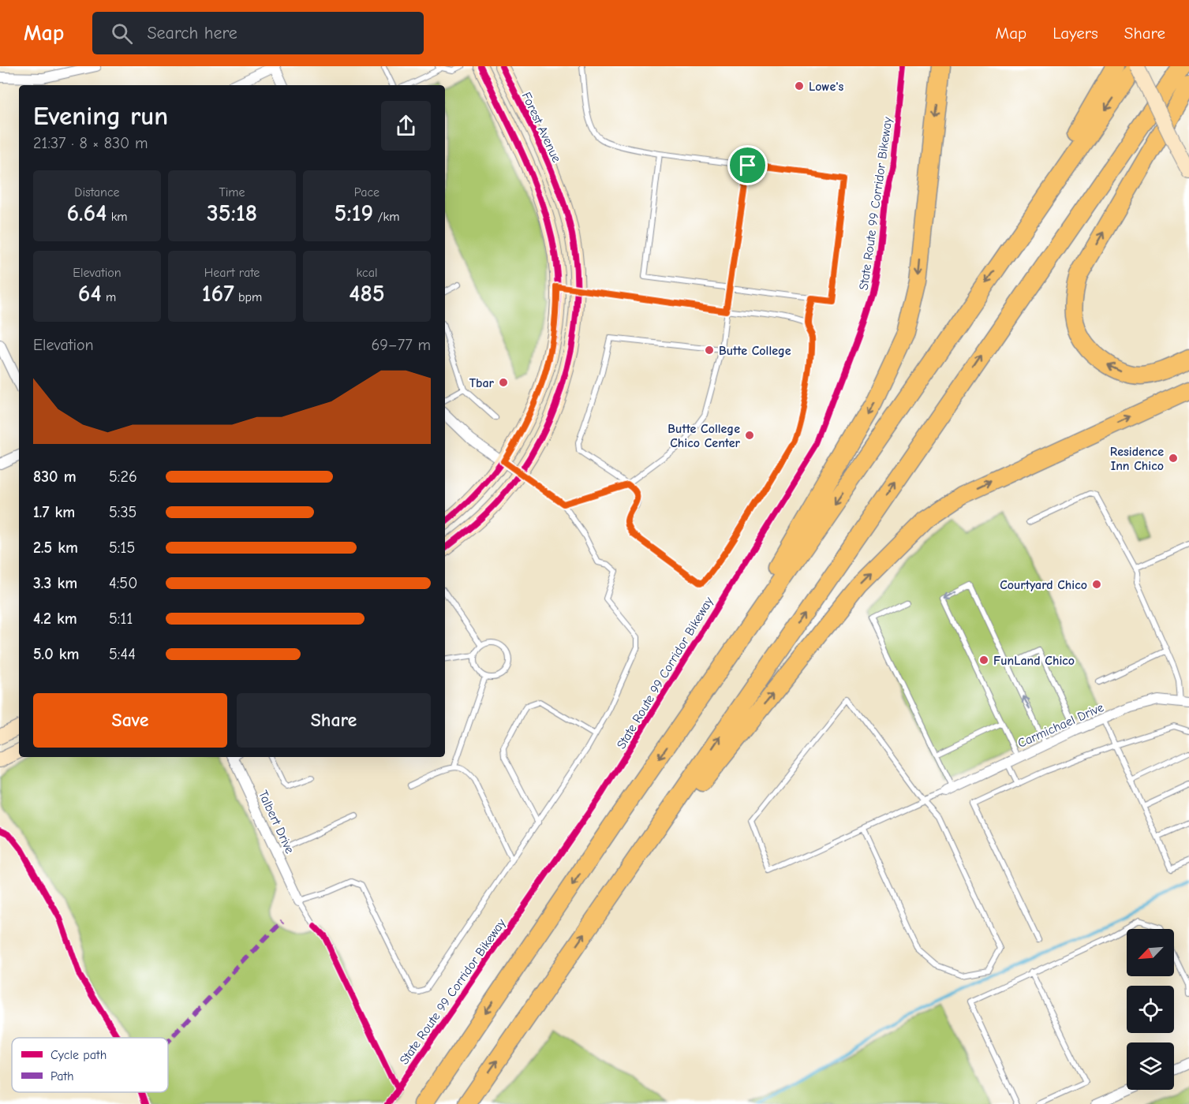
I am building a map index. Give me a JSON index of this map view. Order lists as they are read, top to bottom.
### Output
{
  "streets": {
    "street": ["Forest Avenue", "Carmichael Drive", "Talbert Drive"],
    "cycle path": ["State Route 99 Corridor Bikeway"]
  },
  "places": [
    "Lowe's",
    "Butte College",
    "Tbar",
    "Butte College Chico Center",
    "Residence Inn Chico",
    "Courtyard Chico",
    "FunLand Chico"
  ],
  "legend": ["Cycle path", "Path"],
  "north": "bottom left",
  "page": {
    "header": "Map",
    "search": "Search here",
    "nav": ["Map", "Layers", "Share"],
    "heading": ["Evening run", "21:37 · 8 × 830 m"],
    "stats": [
      ["Distance", "6.64 km"],
      ["Time", "35:18"],
      ["Pace", "5:19 /km"],
      ["Elevation", "64 m"],
      ["Heart rate", "167 bpm"],
      ["kcal", "485"]
    ],
    "chart": ["Elevation", "69–77 m"],
    "list": [
      {
        "name": "830 m",
        "note": "5:26"
      },
      {
        "name": "1.7 km",
        "note": "5:35"
      },
      {
        "name": "2.5 km",
        "note": "5:15"
      },
      {
        "name": "3.3 km",
        "note": "4:50"
      },
      {
        "name": "4.2 km",
        "note": "5:11"
      },
      {
        "name": "5.0 km",
        "note": "5:44"
      }
    ],
    "buttons": ["Save", "Share"]
  }
}
